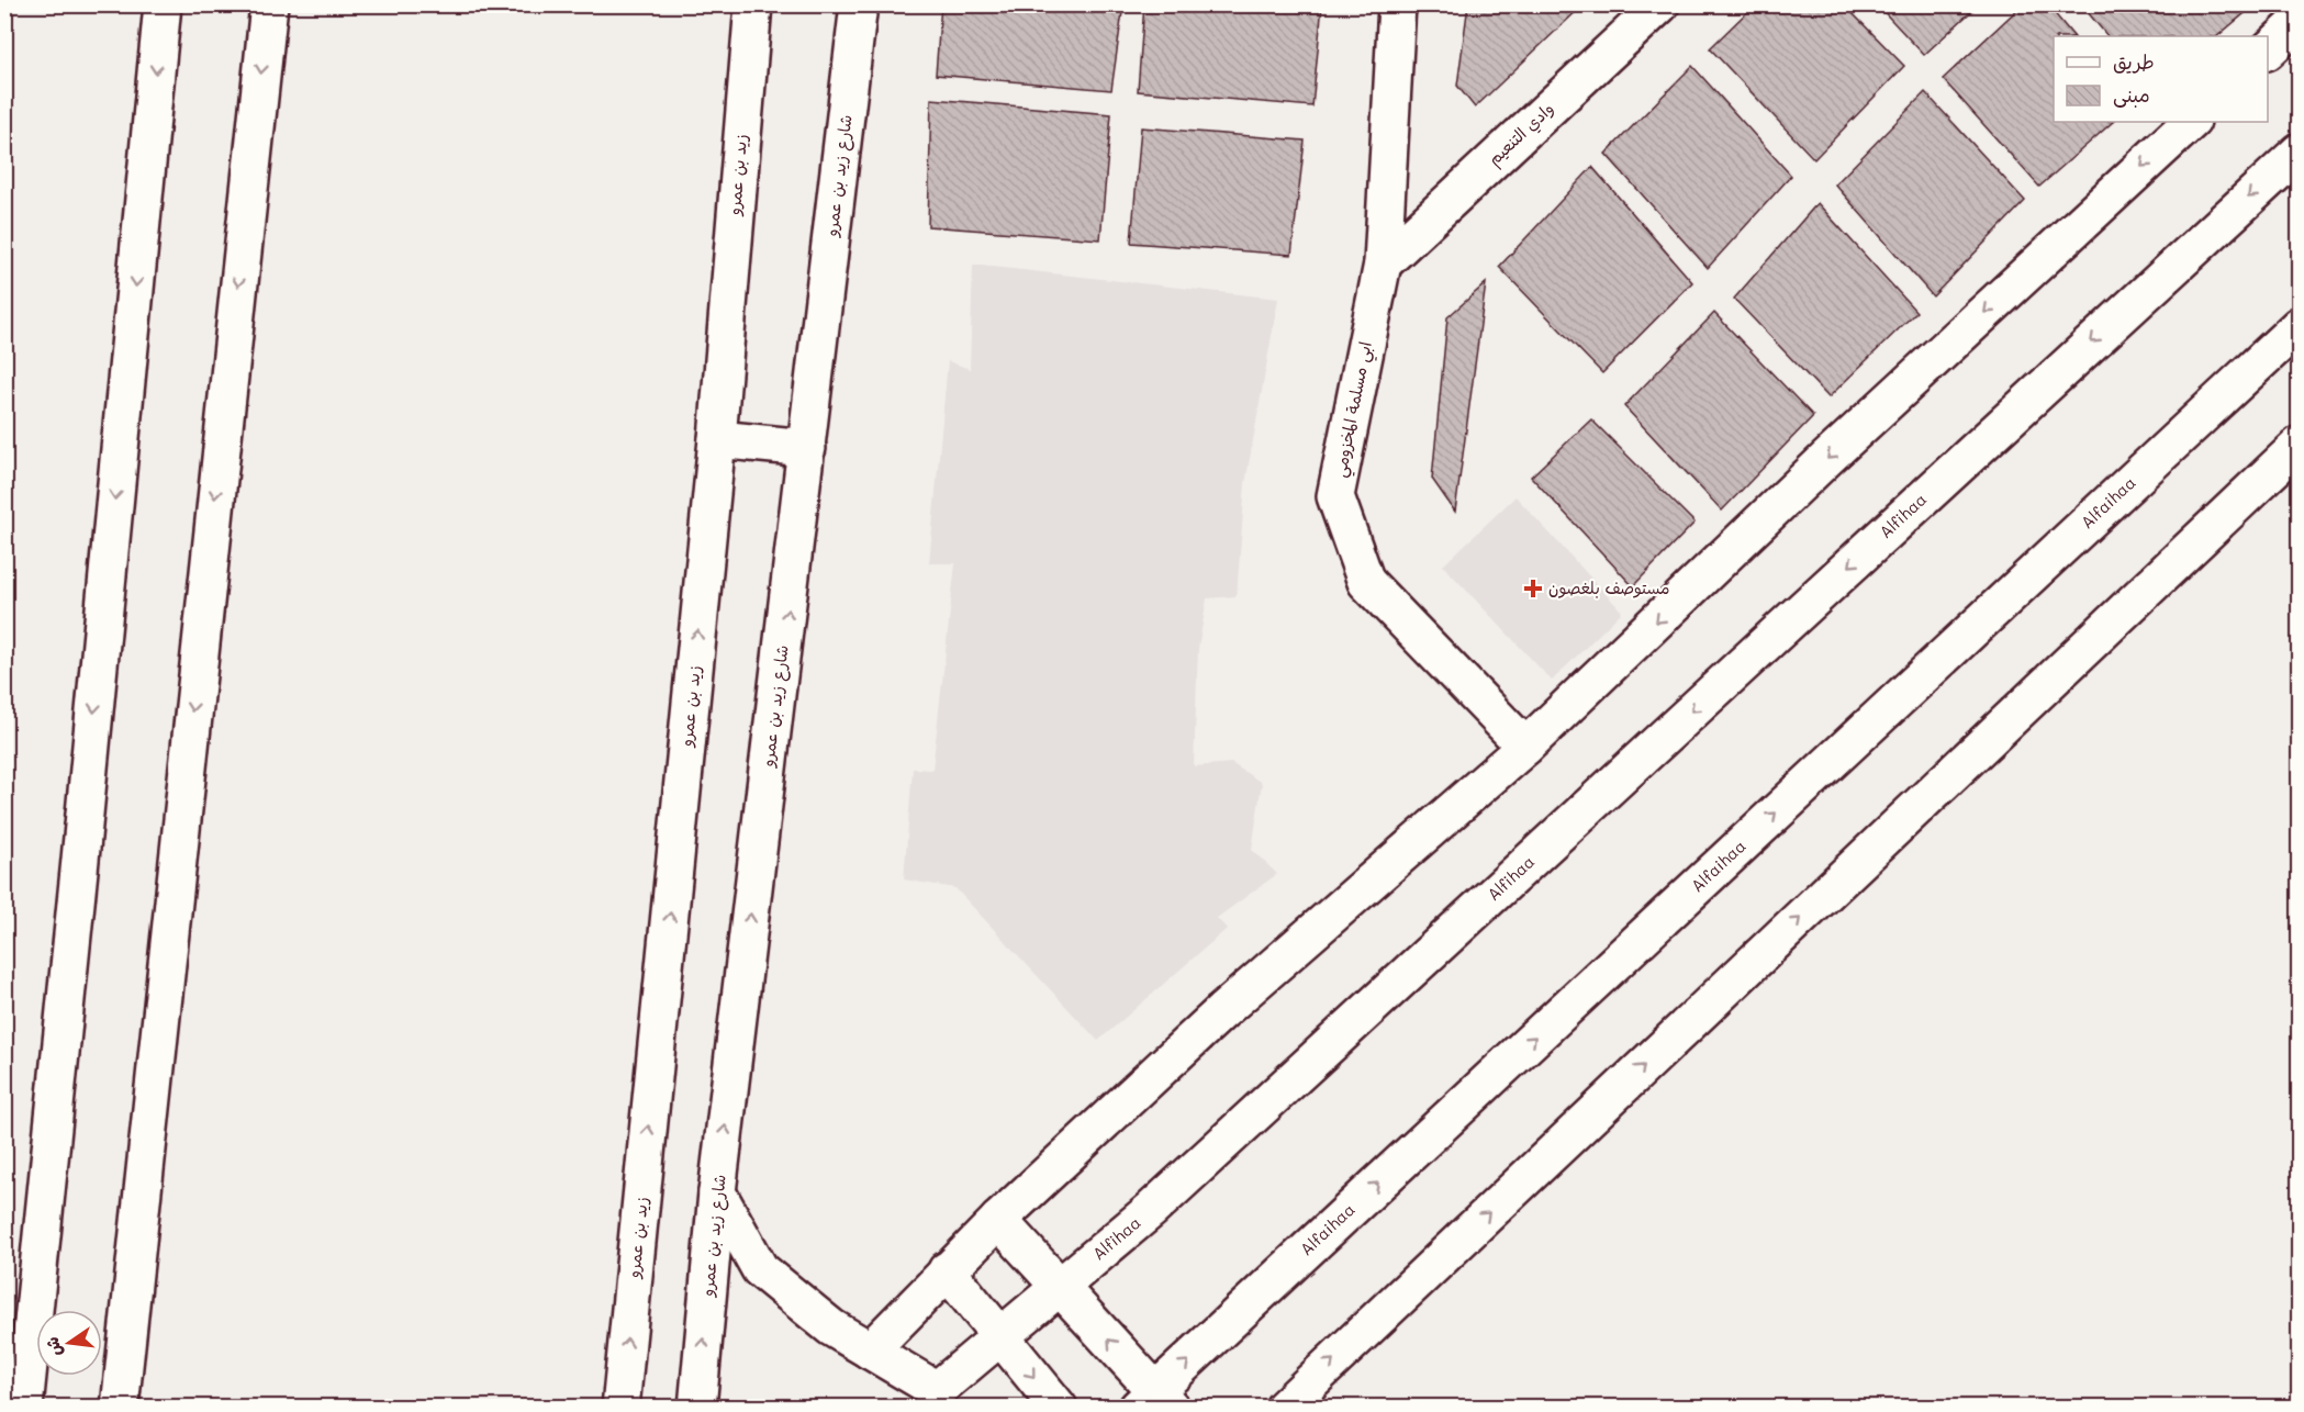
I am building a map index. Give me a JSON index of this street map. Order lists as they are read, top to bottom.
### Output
{
  "streets": {
    "street": [
      "وادي التنعيم",
      "زيد بن عمرو",
      "شارع زيد بن عمرو",
      "ابي مسلمة المخزومي",
      "Alfaihaa",
      "Alfihaa"
    ]
  },
  "crossings": [
    ["وادي التنعيم", "ابي مسلمة المخزومي"],
    ["شارع زيد بن عمرو", "Alfihaa"]
  ],
  "one_way": ["زيد بن عمرو", "شارع زيد بن عمرو"],
  "places": {
    "health": ["مستوصف بلغصون"]
  },
  "legend": ["طريق", "مبنى"],
  "north": "left"
}
